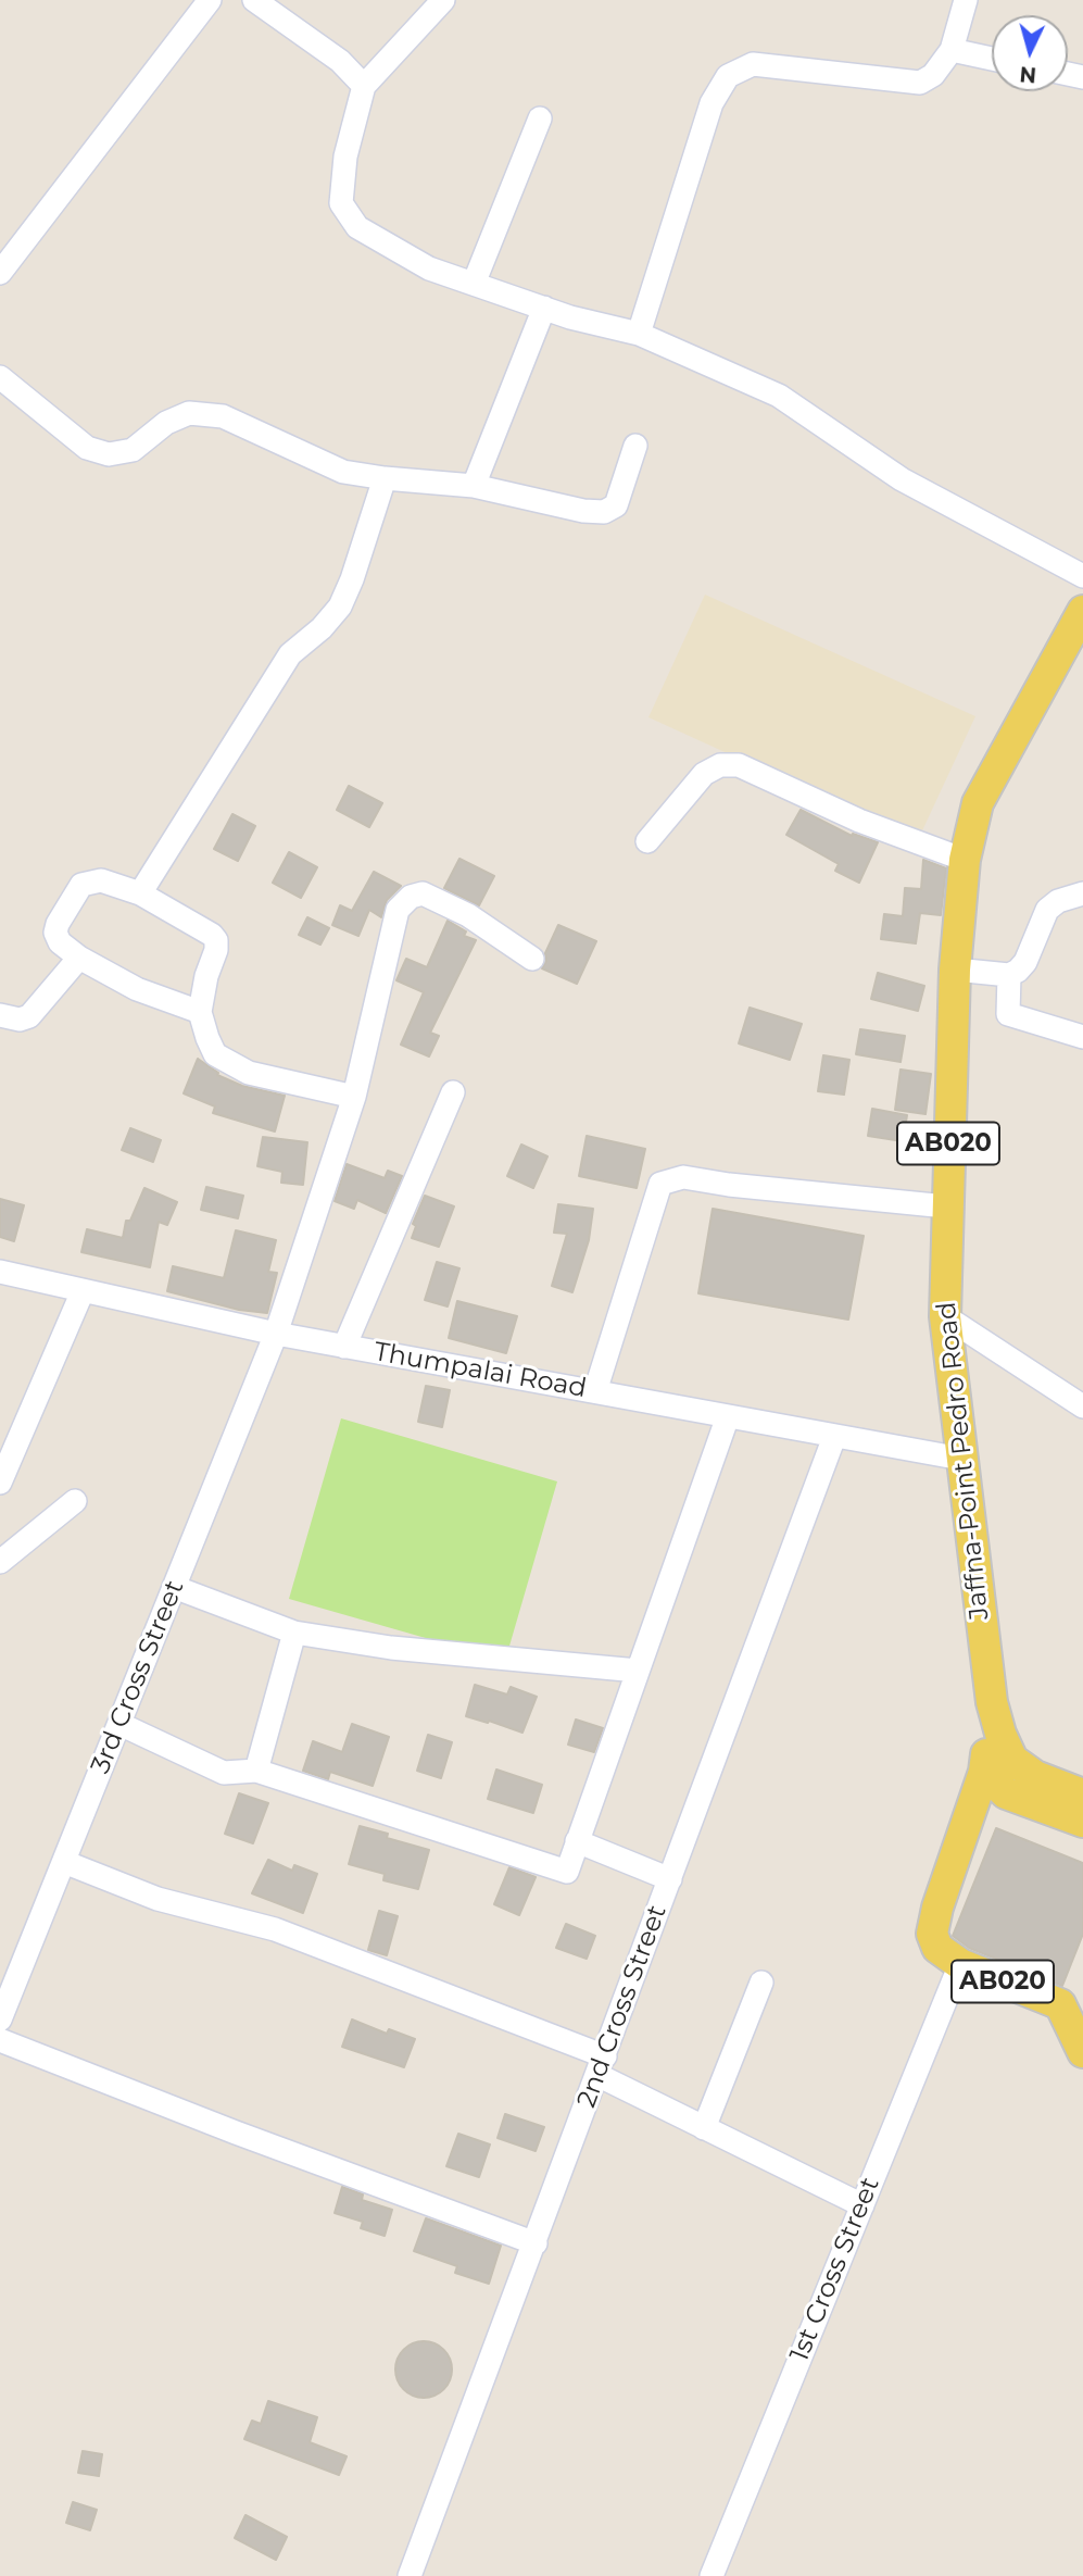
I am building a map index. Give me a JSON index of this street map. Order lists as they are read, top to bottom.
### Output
{
  "streets": {
    "main road": ["AB020", "Jaffna-Point Pedro Road"],
    "street": [
      "Thumpalai Road",
      "3rd Cross Street",
      "2nd Cross Street",
      "1st Cross Street"
    ]
  },
  "crossings": [
    ["Thumpalai Road", "Jaffna-Point Pedro Road"],
    ["Thumpalai Road", "3rd Cross Street"],
    ["Thumpalai Road", "2nd Cross Street"],
    ["Jaffna-Point Pedro Road", "1st Cross Street"]
  ],
  "north": "bottom"
}
